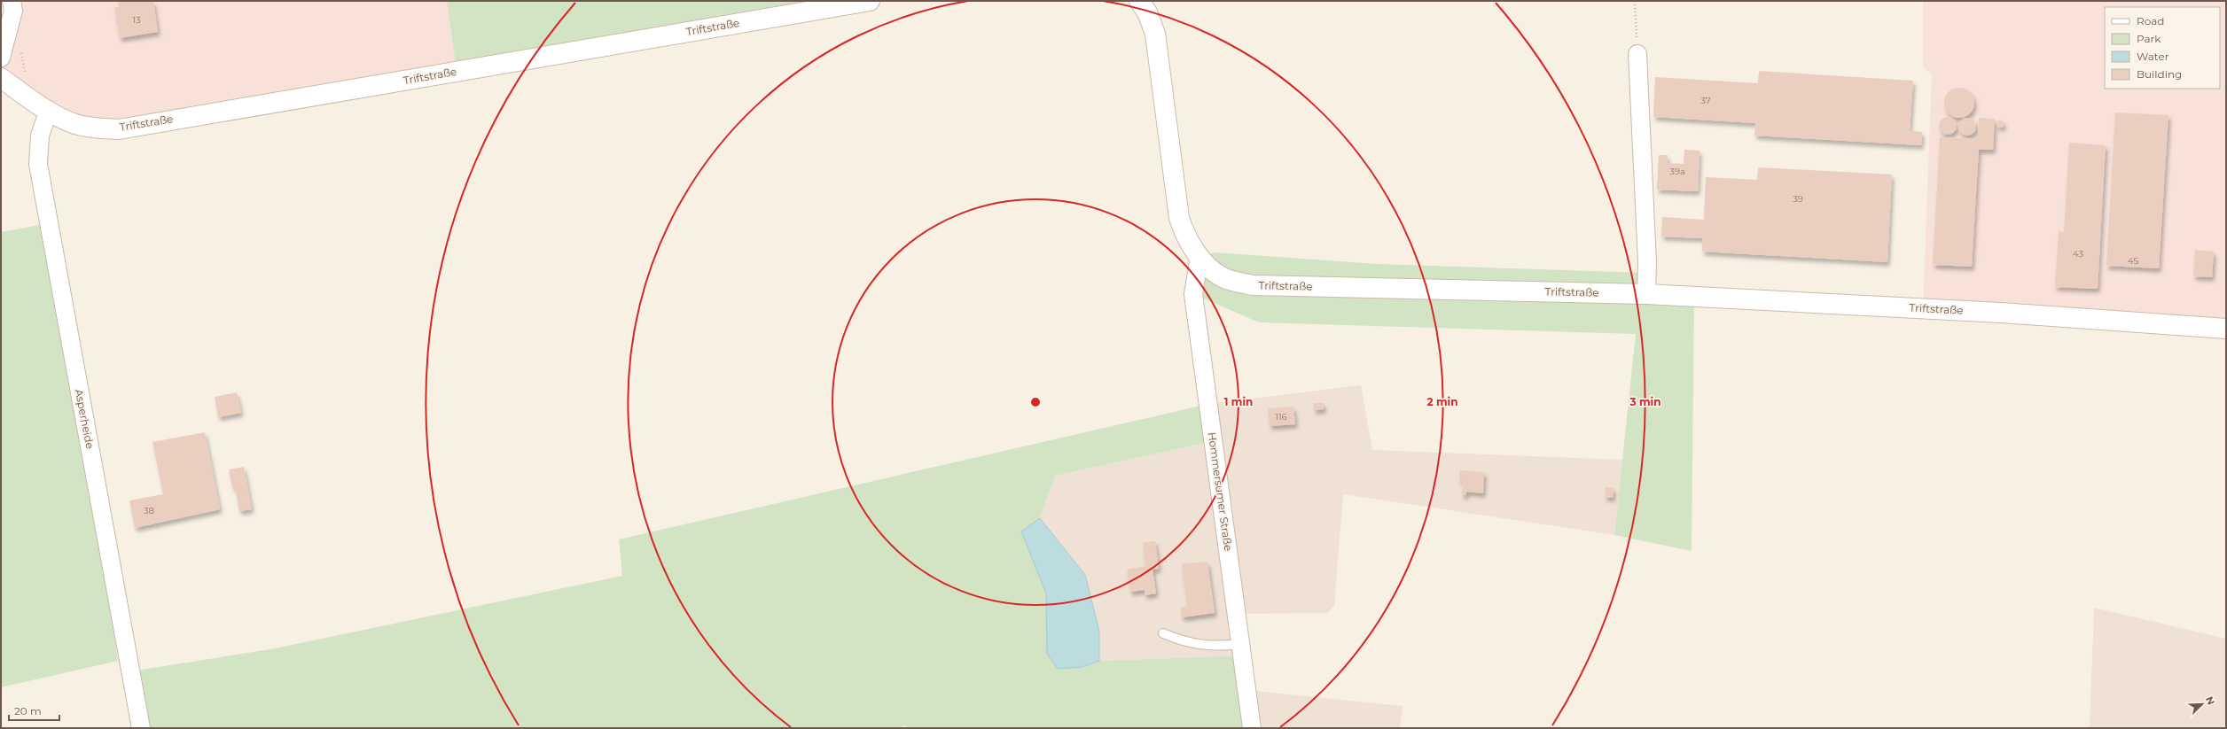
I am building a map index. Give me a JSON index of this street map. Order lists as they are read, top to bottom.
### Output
{
  "streets": {
    "street": ["Triftstraße", "Asperheide", "Hommersumer Straße"]
  },
  "crossings": [
    ["Triftstraße", "Asperheide"],
    ["Triftstraße", "Hommersumer Straße"]
  ],
  "house_numbers": [
    "13",
    "37",
    "39a",
    "39",
    "43",
    "45",
    "116",
    "38"
  ],
  "legend": [
    "Road",
    "Park",
    "Water",
    "Building"
  ],
  "scale_bar": "20 m",
  "north": "top right",
  "rings": ["1 min", "2 min", "3 min"]
}
